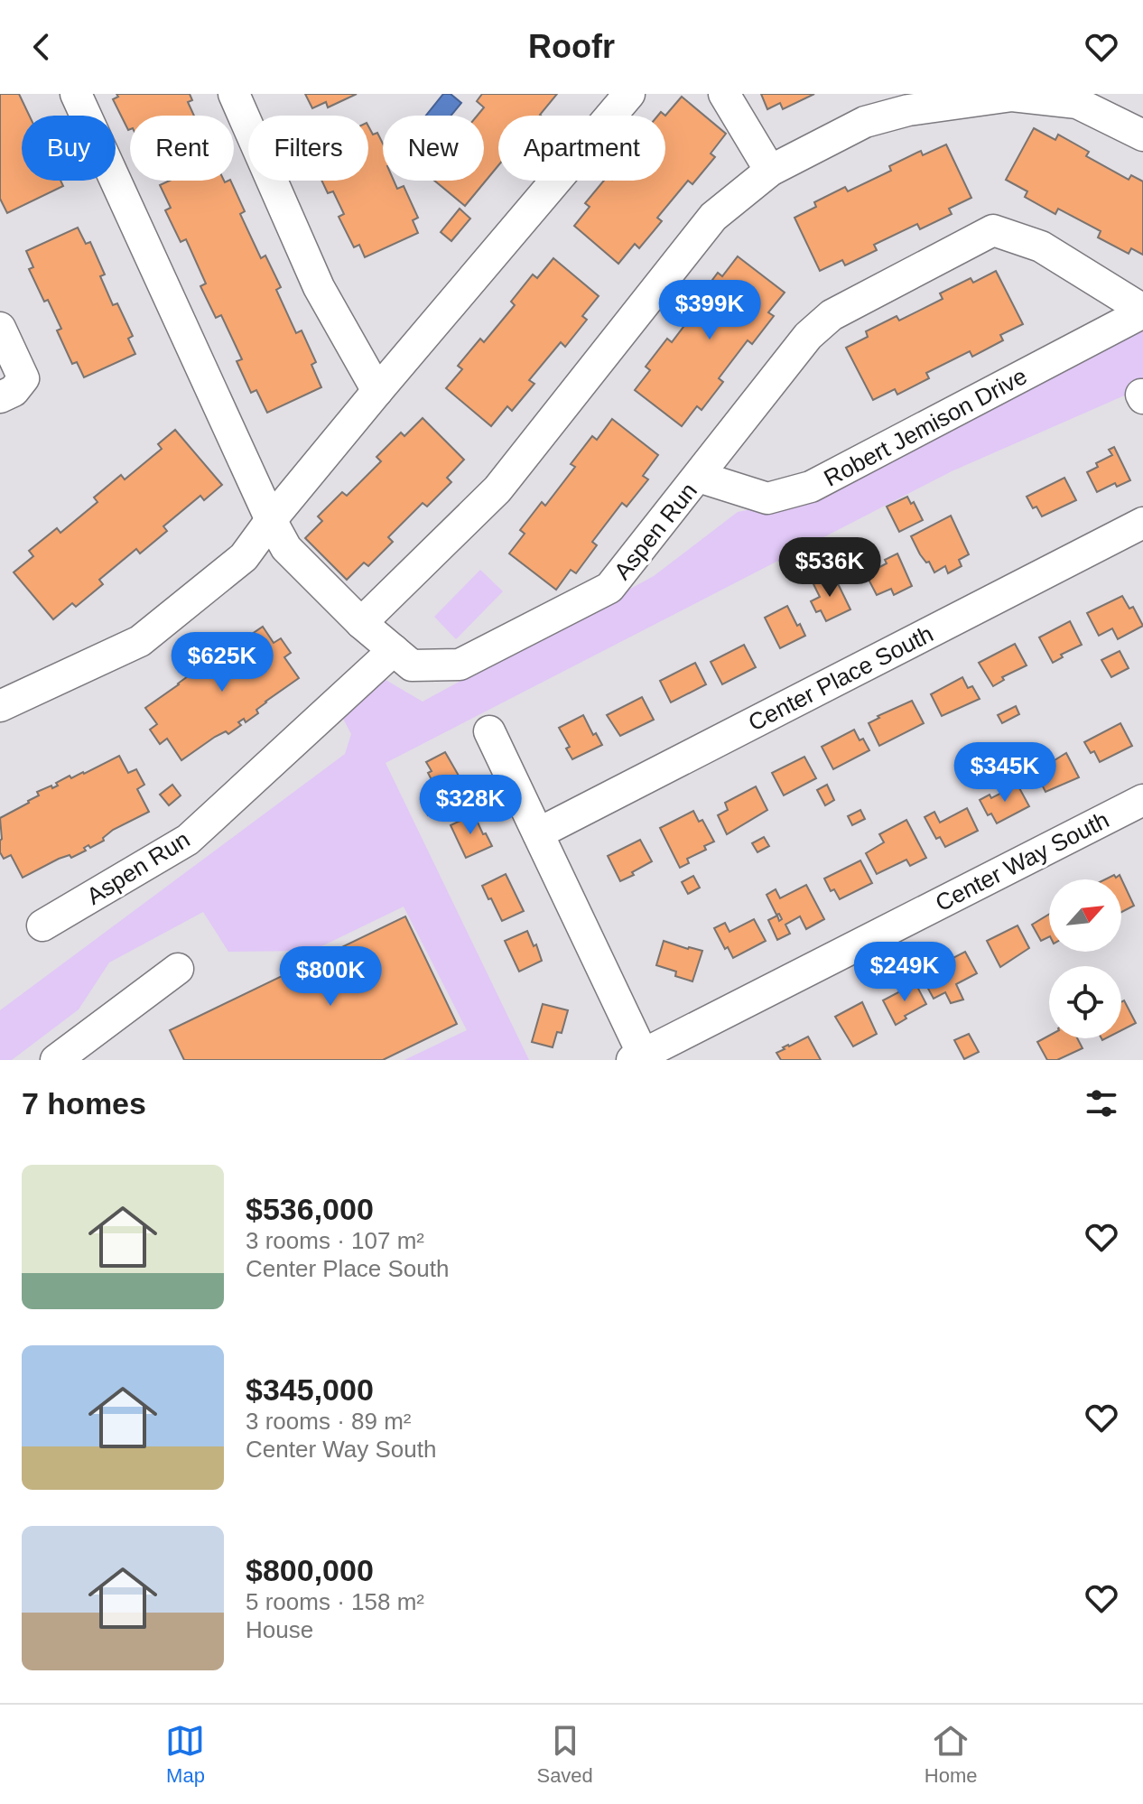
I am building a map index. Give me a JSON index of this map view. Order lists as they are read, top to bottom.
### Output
{
  "streets": {
    "street": [
      "Robert Jemison Drive",
      "Aspen Run",
      "Center Place South",
      "Center Way South"
    ]
  },
  "crossings": [
    ["Robert Jemison Drive", "Aspen Run"]
  ],
  "north": "top right",
  "page": {
    "header": "Roofr",
    "chip": [
      "Buy",
      "Rent",
      "Filters",
      "New",
      "Apartment"
    ],
    "price": [
      "$399K",
      "$536K",
      "$625K",
      "$345K",
      "$328K",
      "$249K",
      "$800K"
    ],
    "heading": "7 homes",
    "list": [
      {
        "name": "$536,000",
        "note": "3 rooms · 107 m² · Center Place South"
      },
      {
        "name": "$345,000",
        "note": "3 rooms · 89 m² · Center Way South"
      },
      {
        "name": "$800,000",
        "note": "5 rooms · 158 m² · House"
      }
    ],
    "tabs": ["Map", "Saved", "Home"]
  }
}
